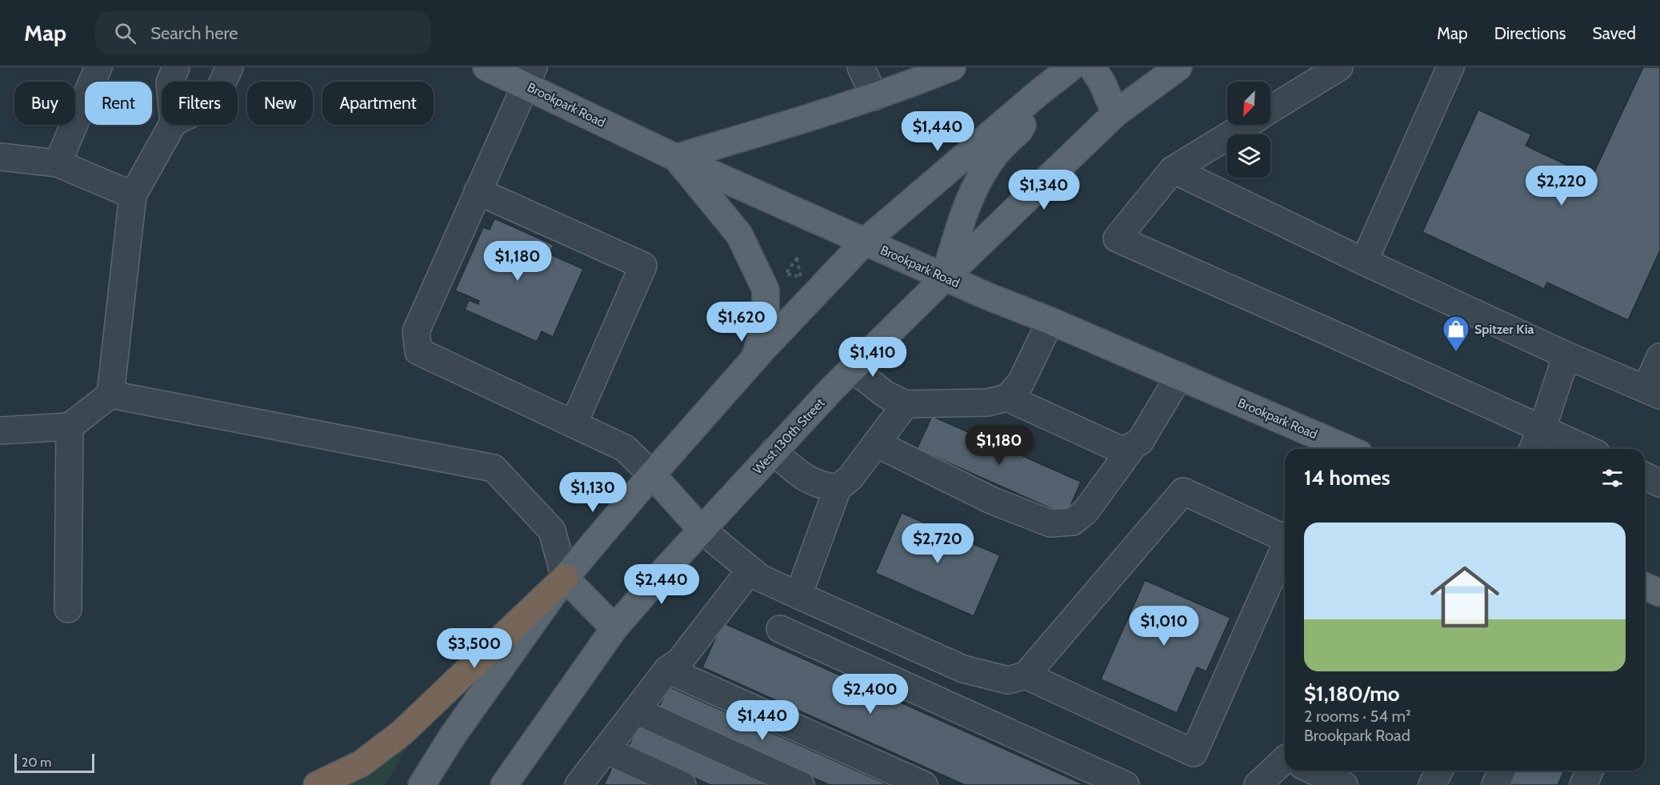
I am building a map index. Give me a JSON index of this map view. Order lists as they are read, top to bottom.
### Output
{
  "streets": {
    "main road": ["Brookpark Road", "West 130th Street"]
  },
  "crossings": [
    ["Brookpark Road", "West 130th Street"]
  ],
  "places": {
    "shop": ["Spitzer Kia"]
  },
  "scale_bar": "20 m",
  "north": "bottom left",
  "page": {
    "header": "Map",
    "search": "Search here",
    "nav": ["Map", "Directions", "Saved"],
    "chip": [
      "Buy",
      "Rent",
      "Filters",
      "New",
      "Apartment"
    ],
    "price": [
      "$1,440",
      "$2,220",
      "$1,340",
      "$1,180",
      "$1,620",
      "$1,410",
      "$1,180",
      "$1,130",
      "$2,720",
      "$2,440",
      "$1,010",
      "$3,500",
      "$2,400",
      "$1,440"
    ],
    "heading": "14 homes",
    "list": [
      {
        "name": "$1,180/mo",
        "note": "2 rooms · 54 m² · Brookpark Road"
      }
    ],
    "scale": "20 m"
  }
}
